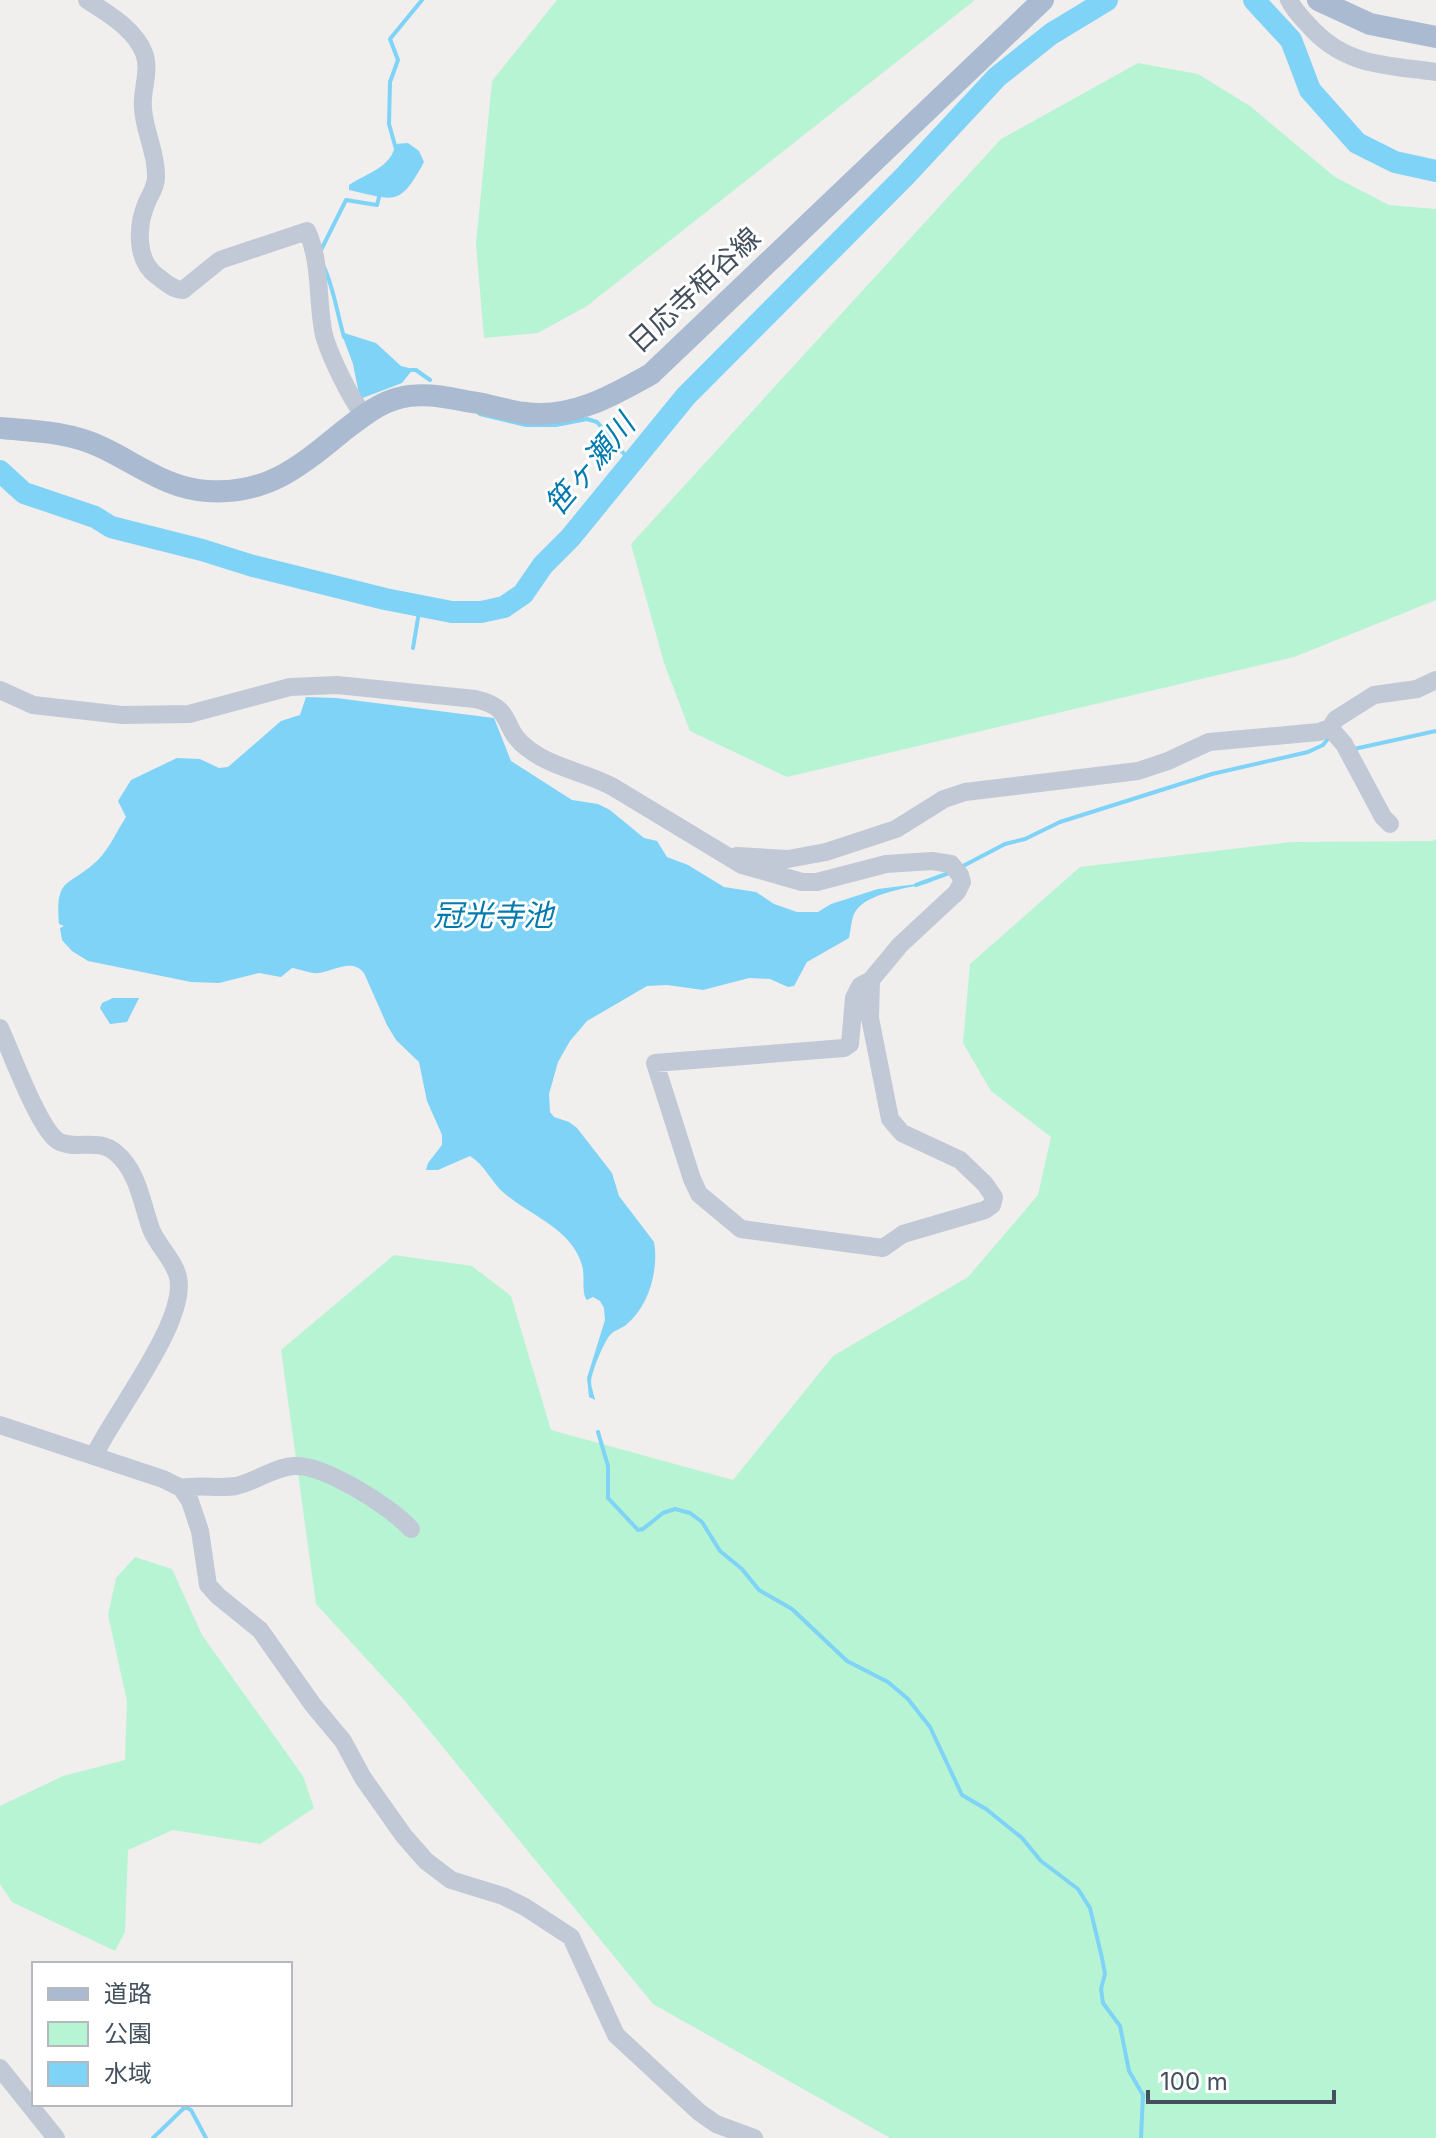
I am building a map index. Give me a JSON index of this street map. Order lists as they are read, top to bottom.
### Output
{
  "streets": {
    "main road": ["日応寺栢谷線"]
  },
  "water": ["笹ヶ瀬川", "冠光寺池"],
  "legend": ["道路", "公園", "水域"],
  "scale_bar": "100 m"
}
